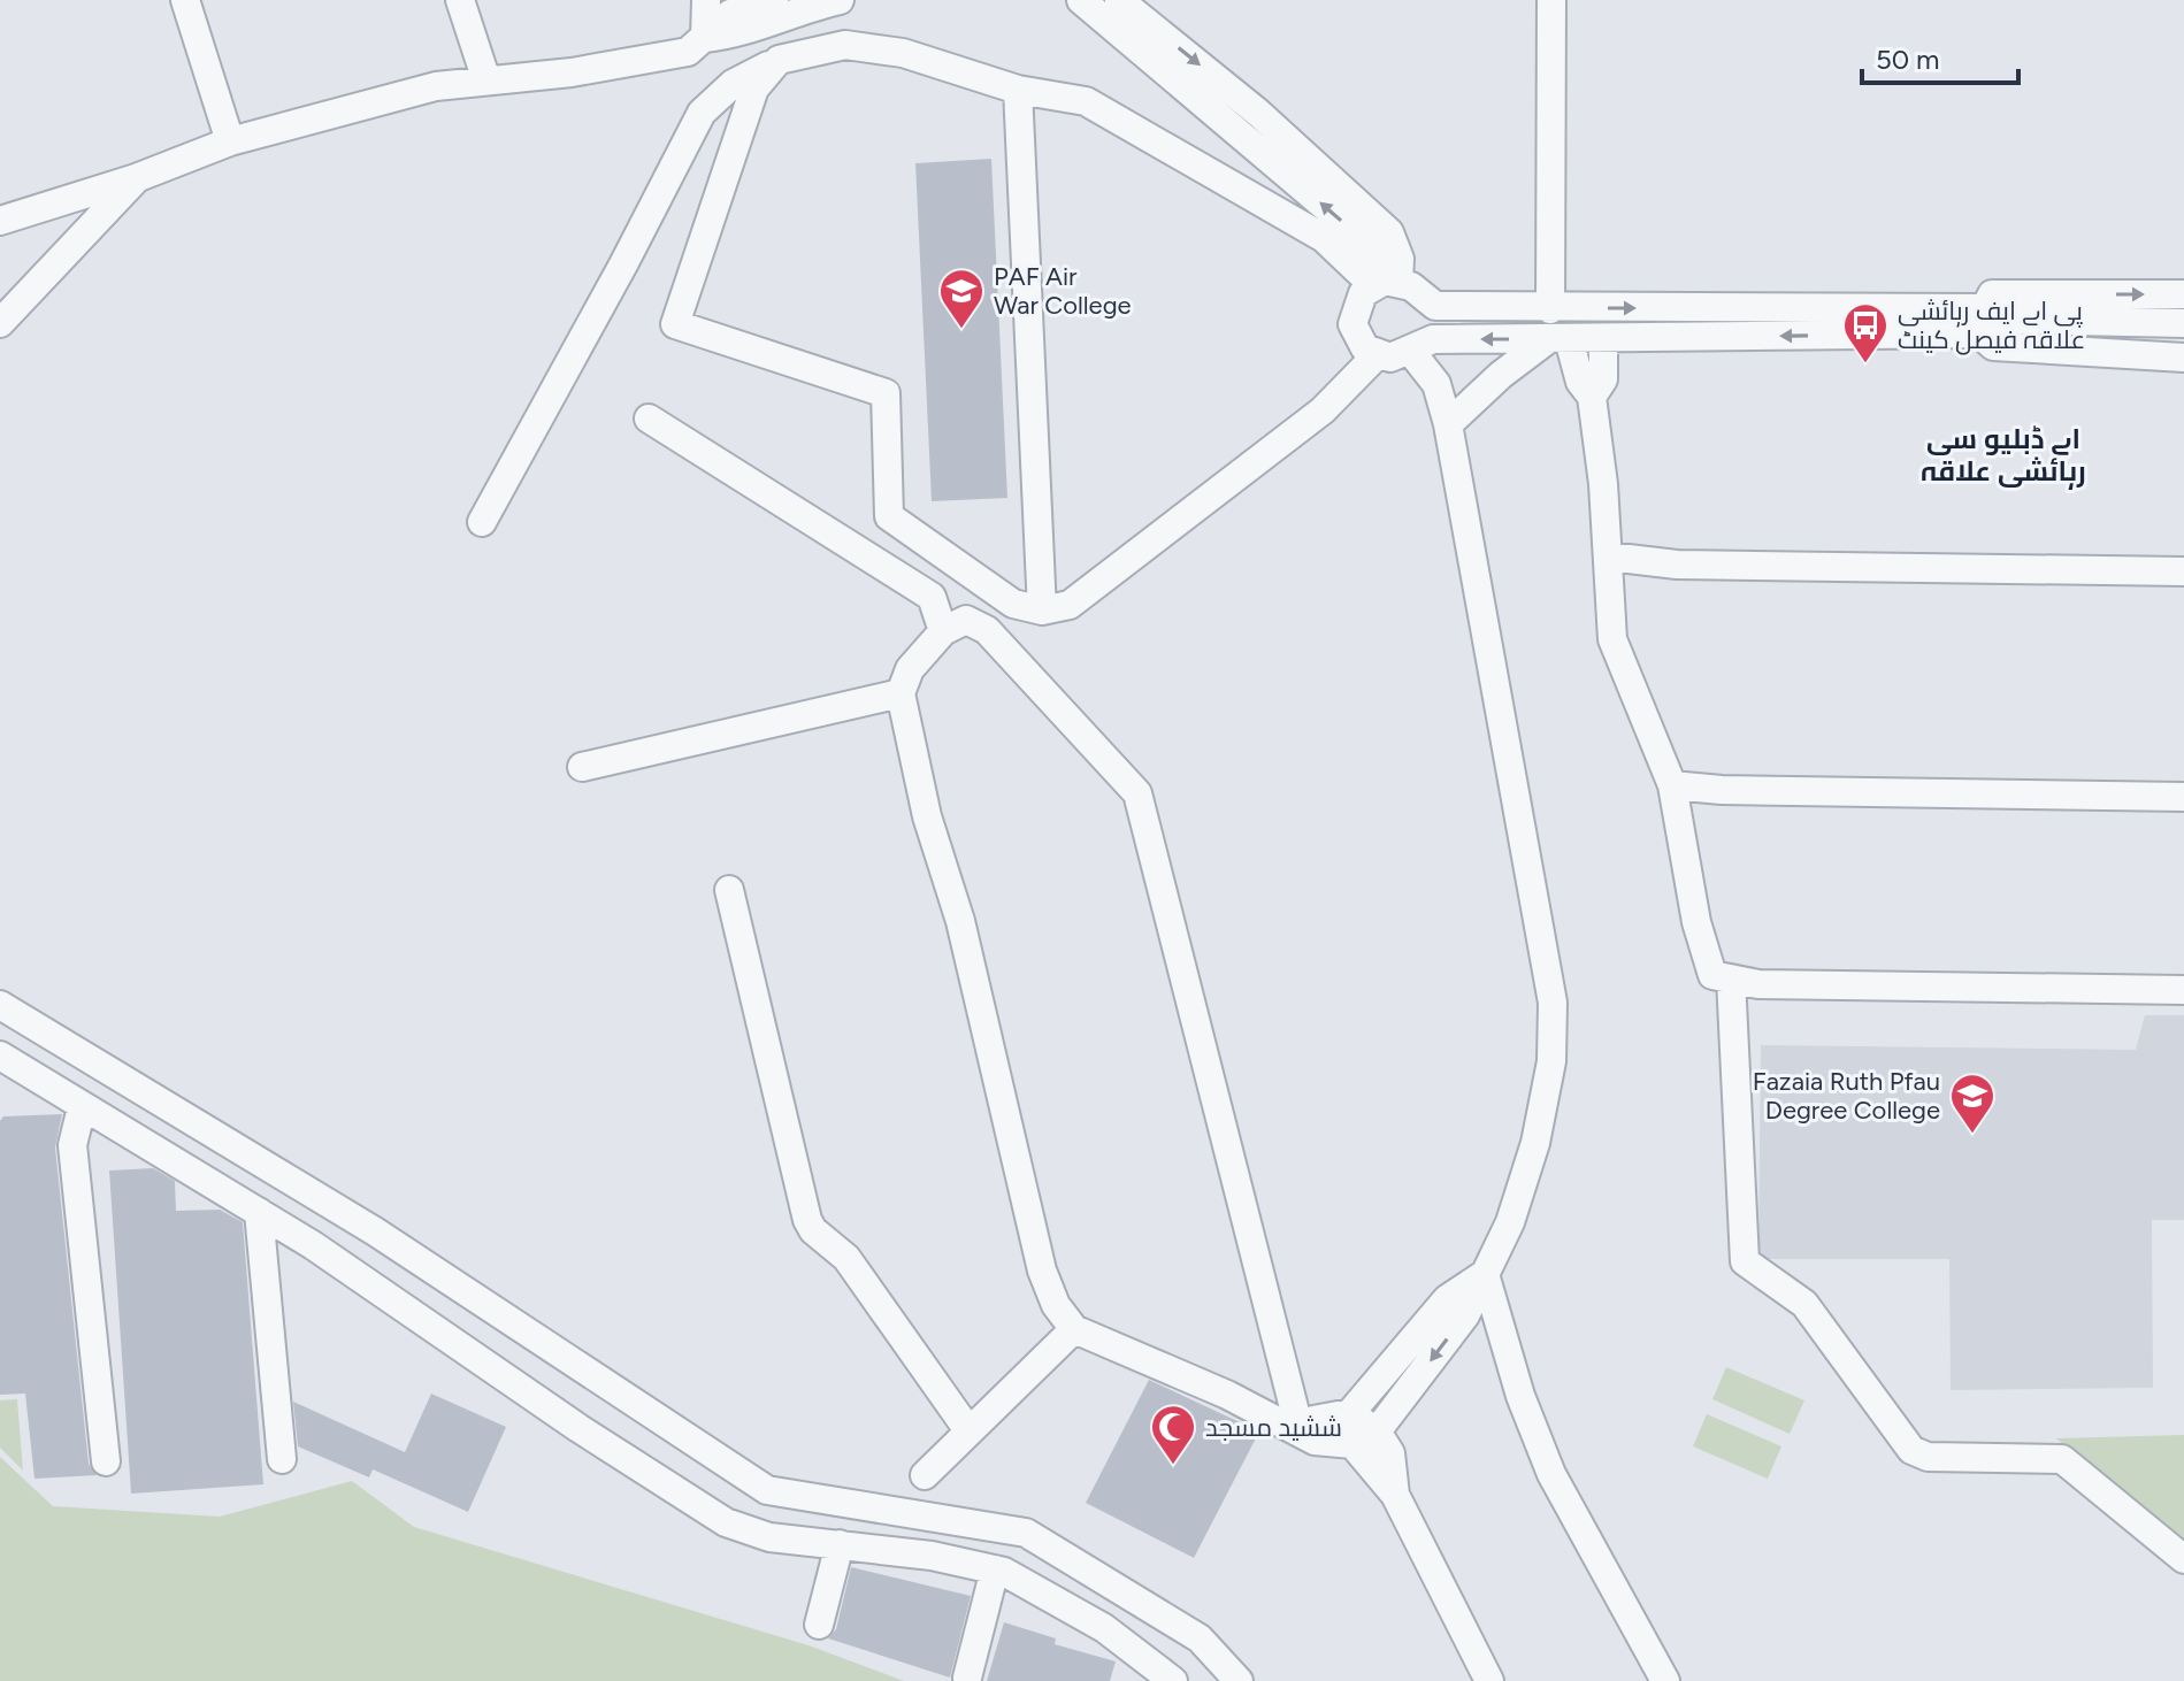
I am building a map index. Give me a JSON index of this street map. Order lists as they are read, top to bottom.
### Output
{
  "districts": ["اے ڈبلیو سی رہائشی علاقہ"],
  "places": {
    "school or university": ["PAF Air War College", "Fazaia Ruth Pfau Degree College"],
    "bus stop": ["پی اے ایف رہائشی علاقہ فیصل کینٹ"],
    "mosque": ["ششید مسجد"]
  },
  "scale_bar": "50 m"
}
